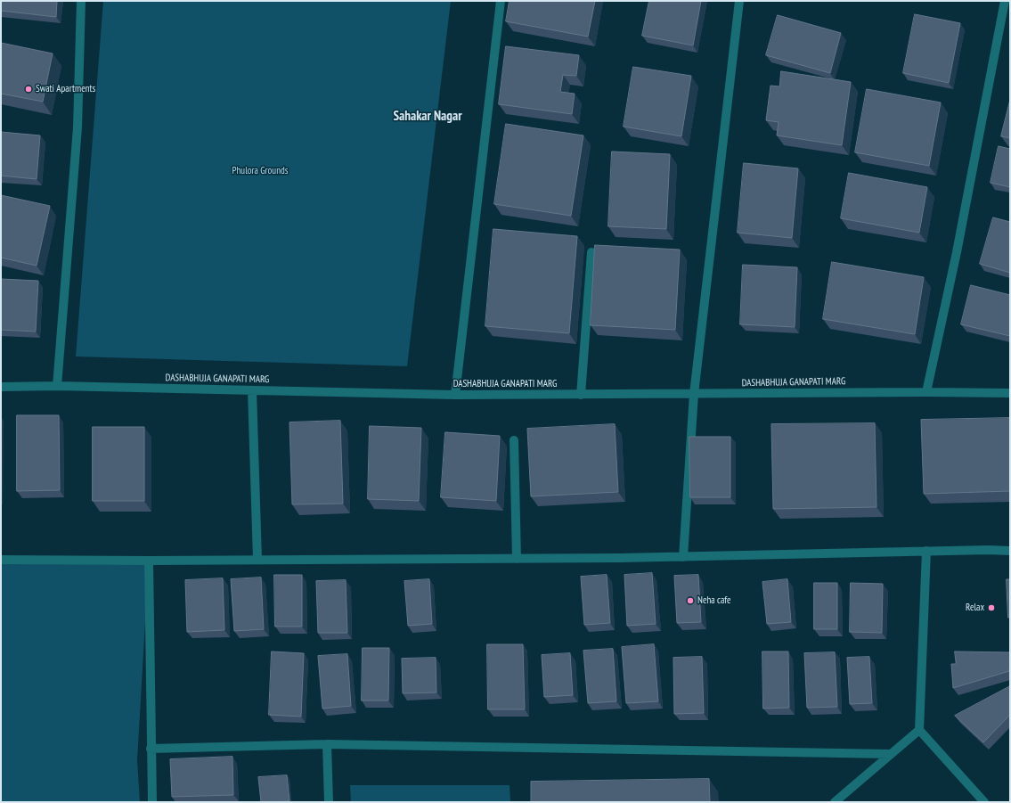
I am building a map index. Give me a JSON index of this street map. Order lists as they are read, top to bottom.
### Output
{
  "streets": {
    "street": ["DASHABHUJA GANAPATI MARG"]
  },
  "districts": ["Sahakar Nagar"],
  "parks": ["Phulora Grounds"],
  "places": ["Swati Apartments", "Neha cafe", "Relax"]
}
